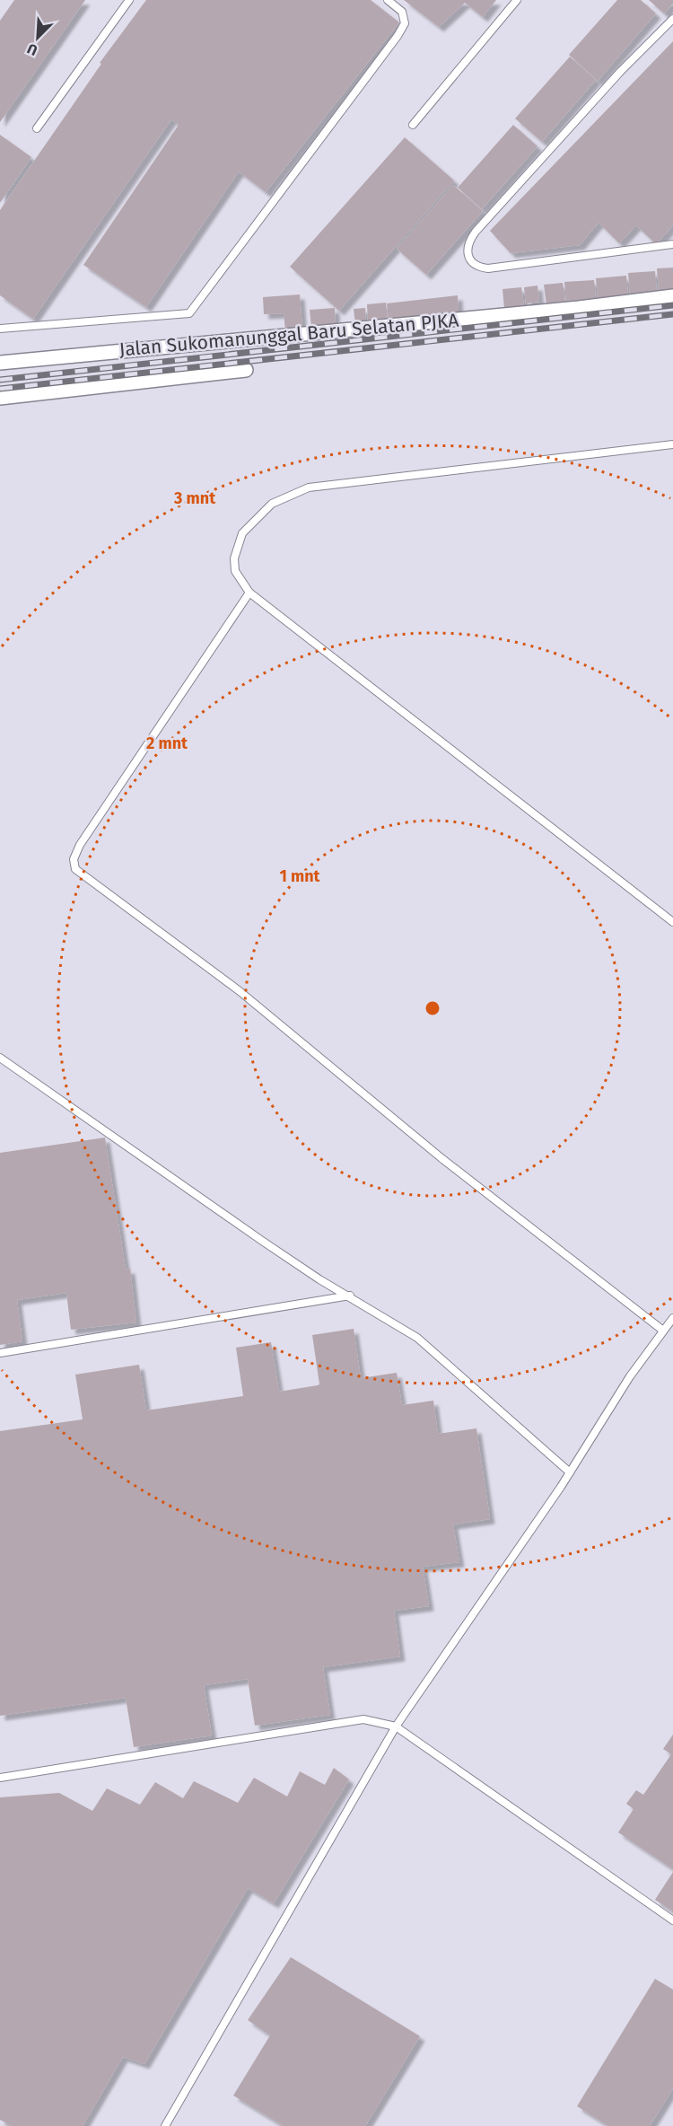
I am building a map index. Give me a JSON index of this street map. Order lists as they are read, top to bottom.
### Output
{
  "streets": {
    "street": ["Jalan Sukomanunggal Baru Selatan PJKA"]
  },
  "north": "bottom left",
  "rings": ["3 mnt", "2 mnt", "1 mnt"]
}
